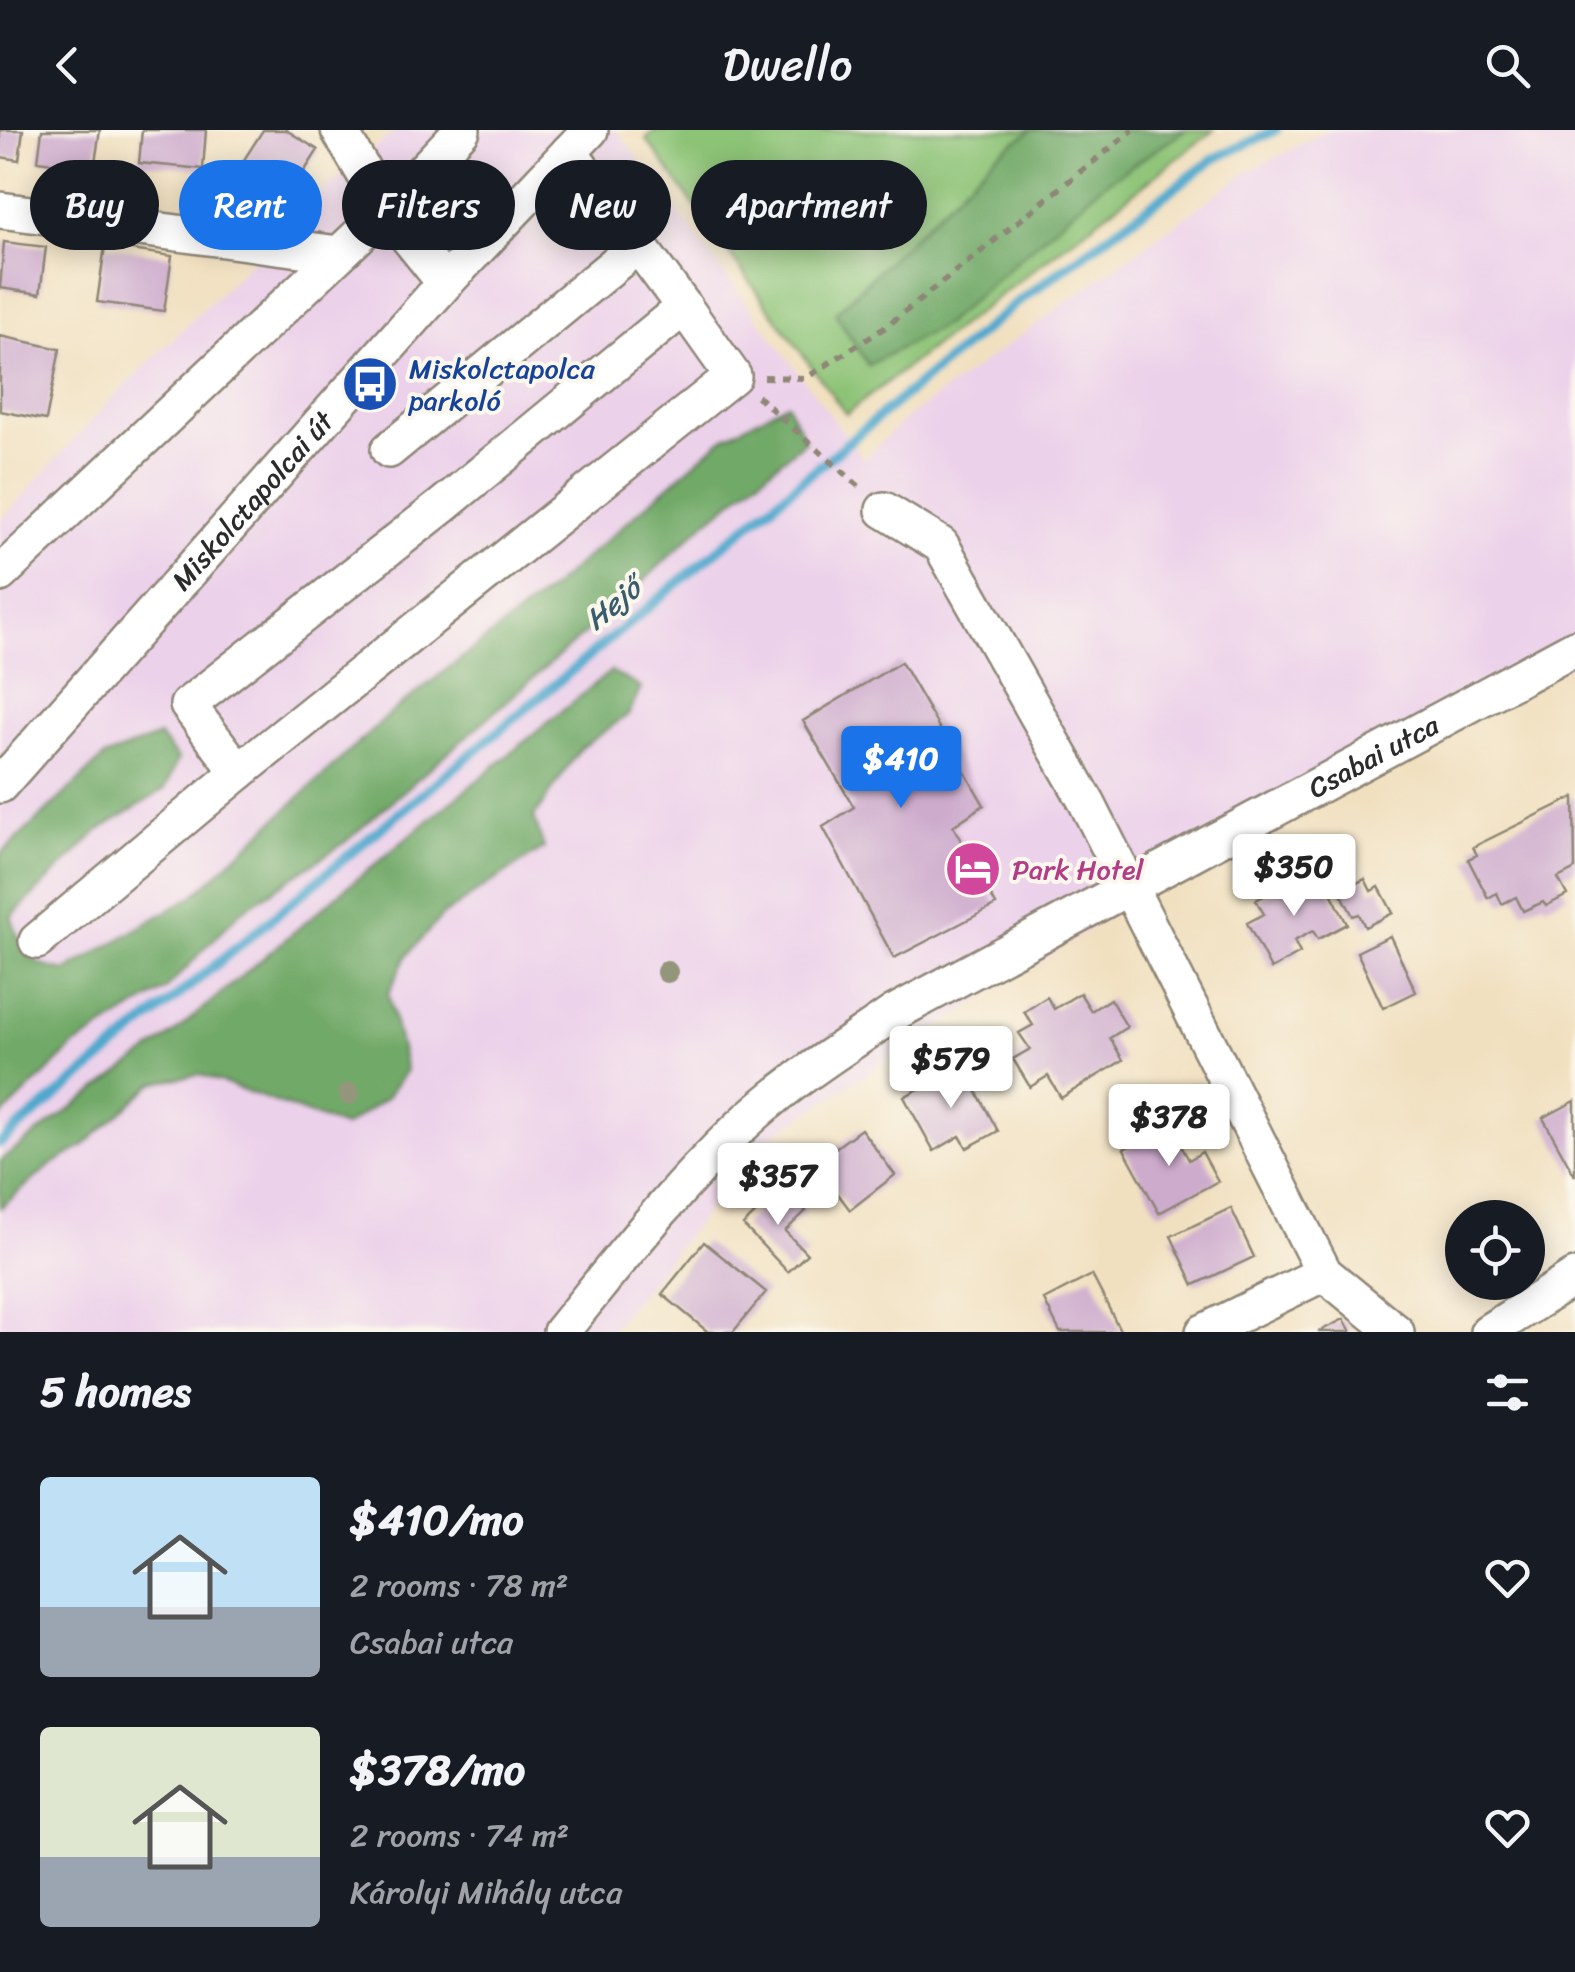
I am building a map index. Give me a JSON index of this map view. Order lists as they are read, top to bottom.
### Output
{
  "streets": {
    "street": ["Miskolctapolcai út", "Csabai utca"]
  },
  "water": ["Hejő"],
  "places": {
    "bus stop": ["Miskolctapolca parkoló"],
    "hotel": ["Park Hotel"]
  },
  "page": {
    "header": "Dwello",
    "chip": [
      "Buy",
      "Rent",
      "Filters",
      "New",
      "Apartment"
    ],
    "price": [
      "$410",
      "$350",
      "$579",
      "$378",
      "$357"
    ],
    "heading": "5 homes",
    "list": [
      {
        "name": "$410/mo",
        "note": "2 rooms · 78 m² · Csabai utca"
      },
      {
        "name": "$378/mo",
        "note": "2 rooms · 74 m² · Károlyi Mihály utca"
      }
    ]
  }
}
